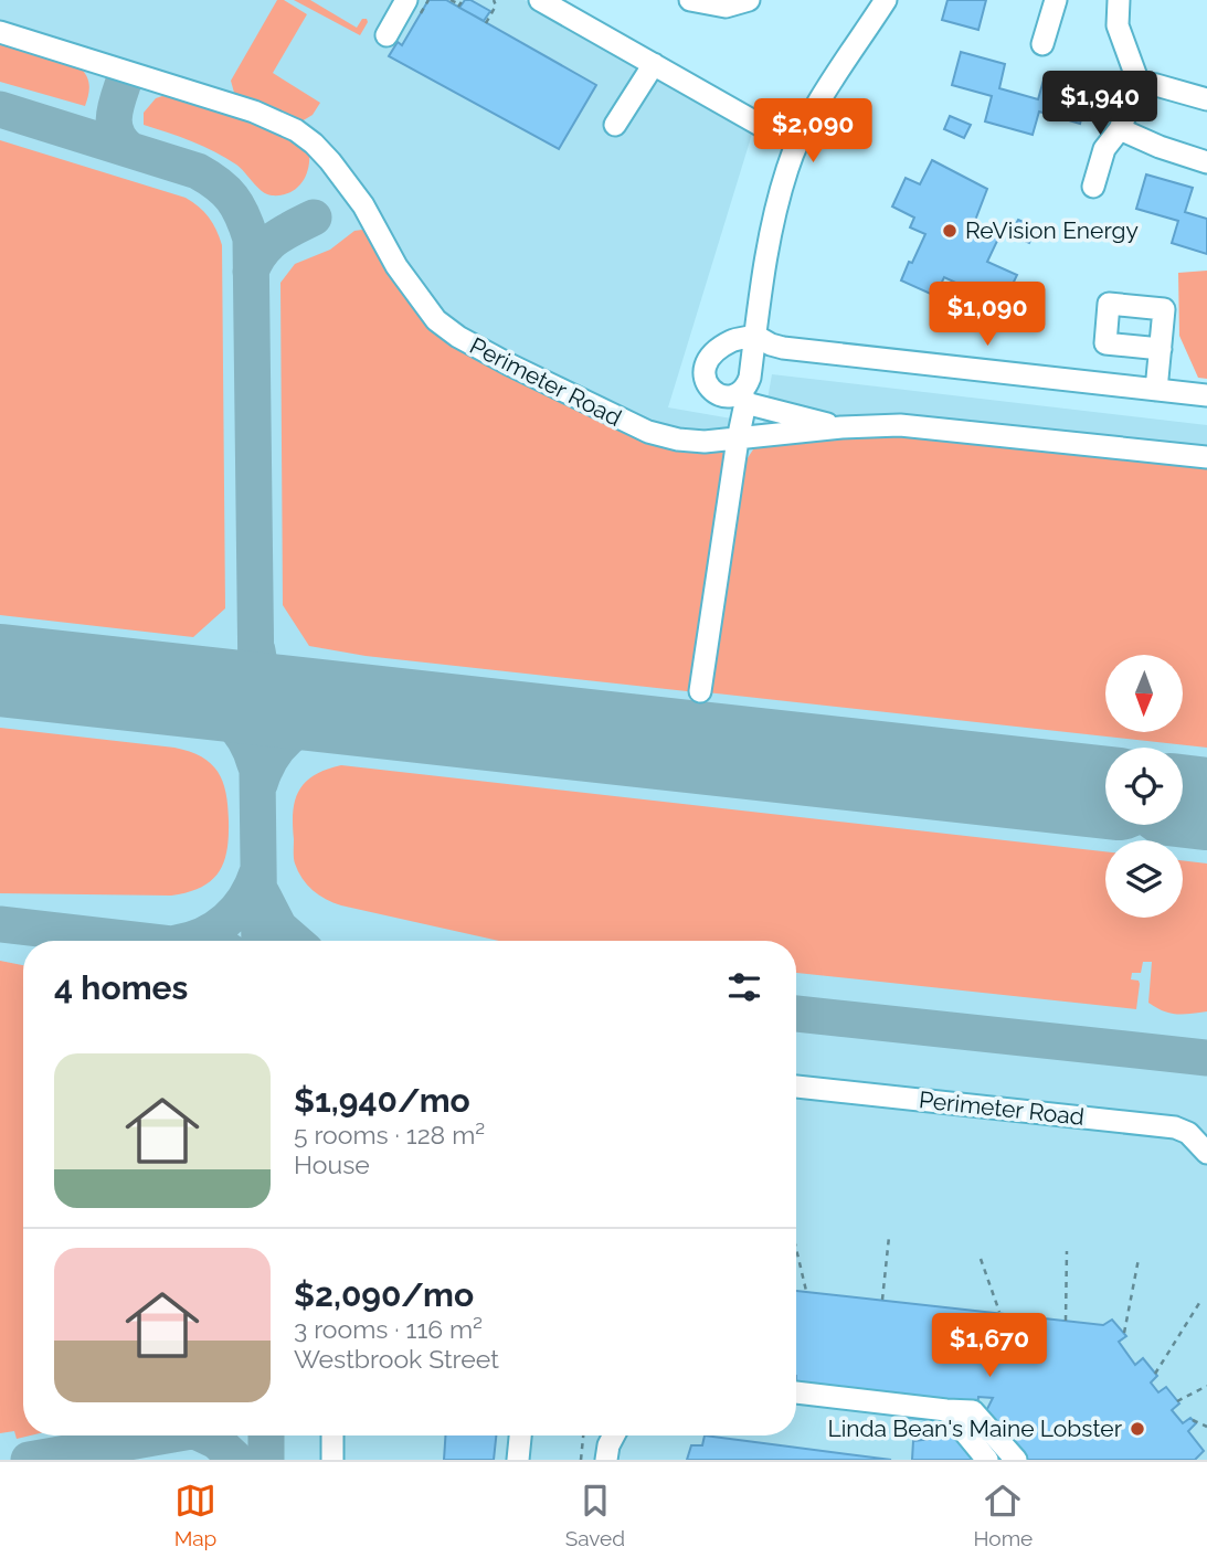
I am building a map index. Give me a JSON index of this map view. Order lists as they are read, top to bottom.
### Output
{
  "streets": {
    "street": ["Perimeter Road"]
  },
  "places": ["ReVision Energy", "Linda Bean's Maine Lobster"],
  "north": "bottom",
  "page": {
    "price": [
      "$1,940",
      "$2,090",
      "$1,090",
      "$1,670"
    ],
    "heading": "4 homes",
    "list": [
      {
        "name": "$1,940/mo",
        "note": "5 rooms · 128 m² · House"
      },
      {
        "name": "$2,090/mo",
        "note": "3 rooms · 116 m² · Westbrook Street"
      }
    ],
    "tabs": ["Map", "Saved", "Home"]
  }
}
